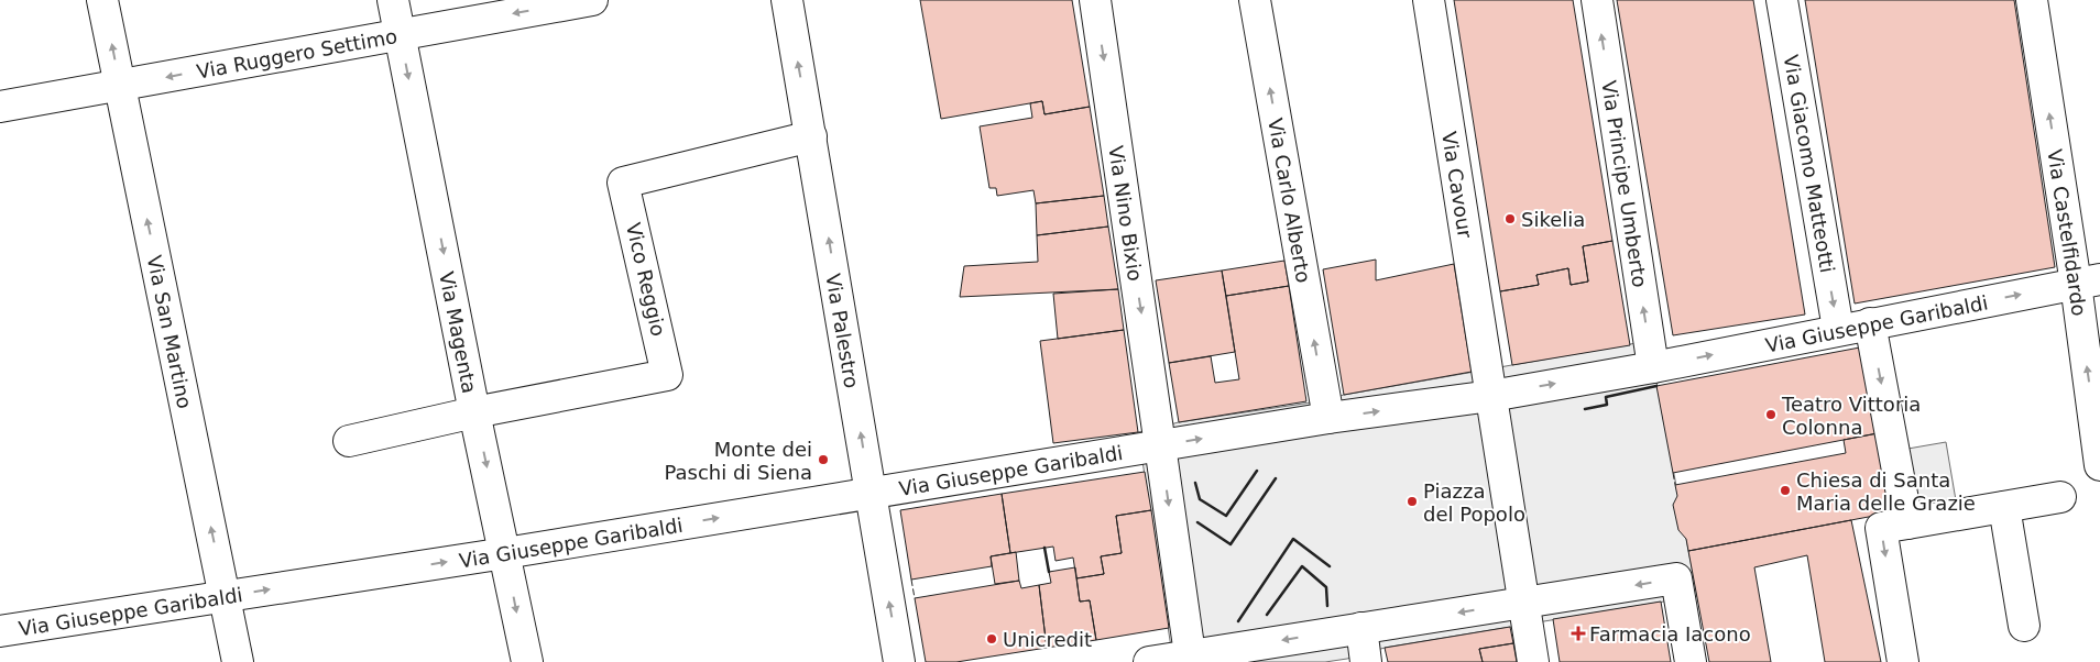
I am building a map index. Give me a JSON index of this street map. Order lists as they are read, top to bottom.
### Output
{
  "streets": {
    "street": [
      "Via Ruggero Settimo",
      "Via Giacomo Matteotti",
      "Via Principe Umberto",
      "Via Cavour",
      "Via Carlo Alberto",
      "Via Nino Bixio",
      "Via Castelfidardo",
      "Vico Reggio",
      "Via Giuseppe Garibaldi",
      "Via San Martino",
      "Via Magenta",
      "Via Palestro"
    ]
  },
  "crossings": [
    ["Via Ruggero Settimo", "Via San Martino"],
    ["Via Ruggero Settimo", "Via Magenta"],
    ["Via Giacomo Matteotti", "Via Giuseppe Garibaldi"],
    ["Via Principe Umberto", "Via Giuseppe Garibaldi"],
    ["Via Cavour", "Via Giuseppe Garibaldi"],
    ["Via Carlo Alberto", "Via Giuseppe Garibaldi"],
    ["Via Nino Bixio", "Via Giuseppe Garibaldi"],
    ["Via Castelfidardo", "Via Giuseppe Garibaldi"],
    ["Vico Reggio", "Via Magenta"],
    ["Vico Reggio", "Via Palestro"],
    ["Via Giuseppe Garibaldi", "Via San Martino"],
    ["Via Giuseppe Garibaldi", "Via Magenta"],
    ["Via Giuseppe Garibaldi", "Via Palestro"]
  ],
  "one_way": [
    "Via Ruggero Settimo",
    "Via Giacomo Matteotti",
    "Via Principe Umberto",
    "Via Carlo Alberto",
    "Via Nino Bixio",
    "Via San Martino",
    "Via Magenta",
    "Via Palestro"
  ],
  "places": {
    "other": [
      "Sikelia",
      "Teatro Vittoria Colonna",
      "Monte dei Paschi di Siena",
      "Chiesa di Santa Maria delle Grazie",
      "Piazza del Popolo",
      "Unicredit"
    ],
    "health": ["Farmacia Iacono"]
  }
}
